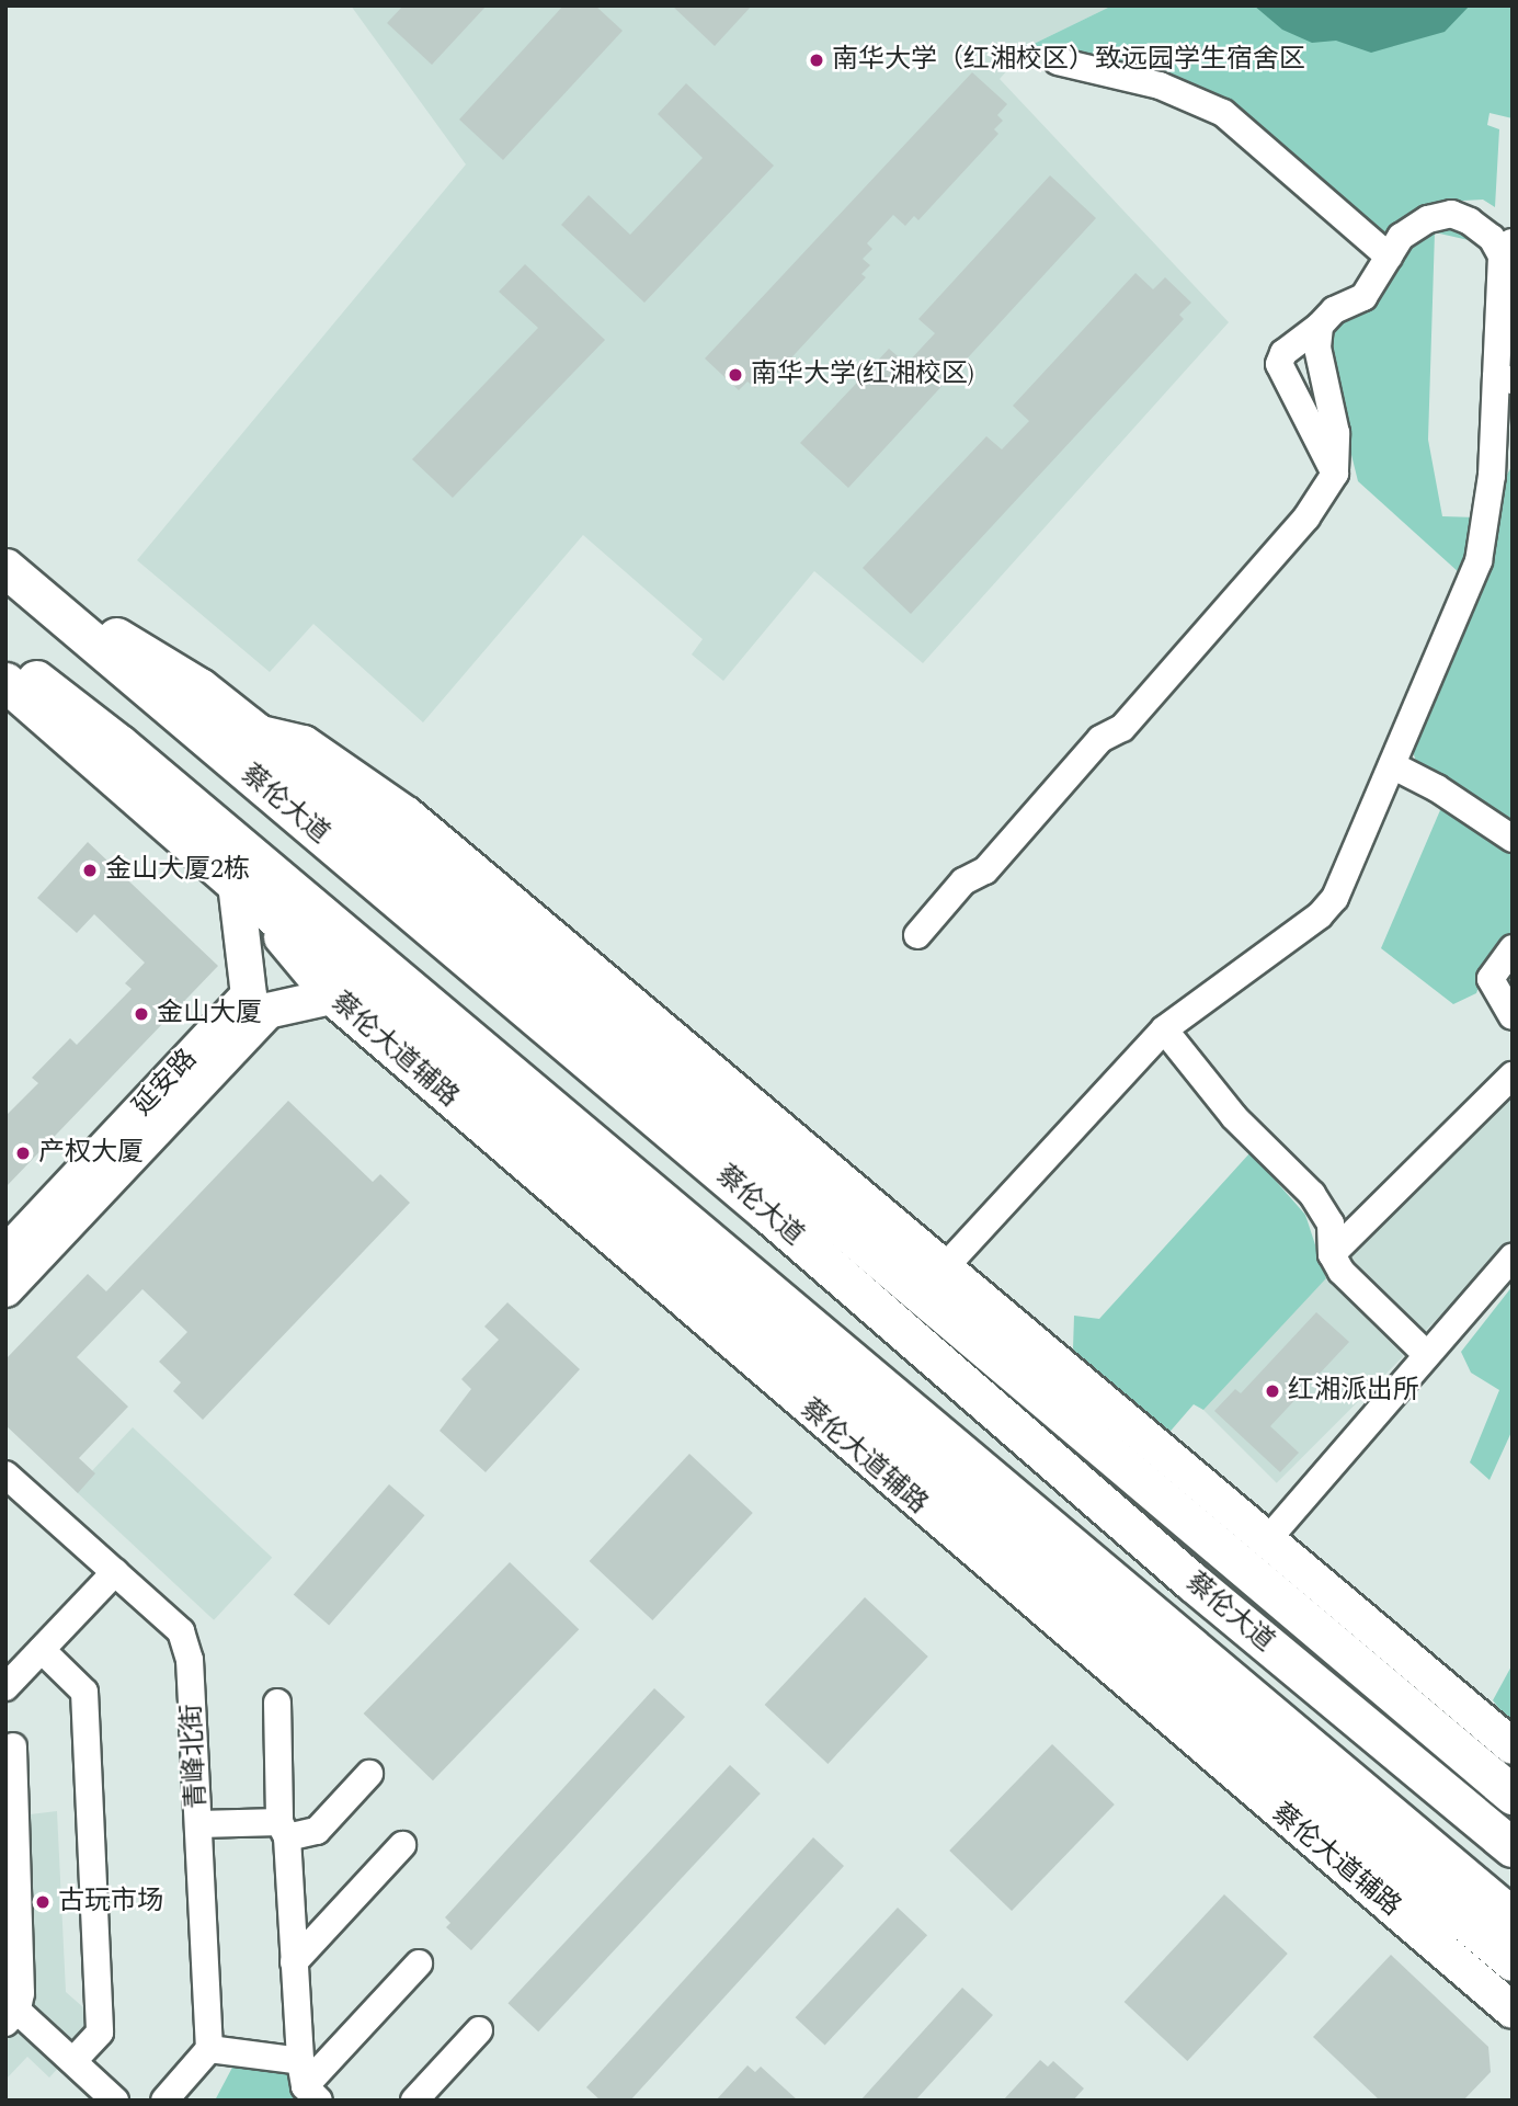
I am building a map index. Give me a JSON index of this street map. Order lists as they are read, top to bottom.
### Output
{
  "streets": {
    "highway": ["蔡伦大道"],
    "main road": ["蔡伦大道辅路", "延安路"],
    "street": ["青峰北街"]
  },
  "crossings": [
    ["蔡伦大道辅路", "延安路"]
  ],
  "places": [
    "南华大学（红湘校区）致远园学生宿舍区",
    "南华大学(红湘校区)",
    "金山大厦2栋",
    "金山大厦",
    "产权大厦",
    "红湘派出所",
    "古玩市场"
  ]
}
